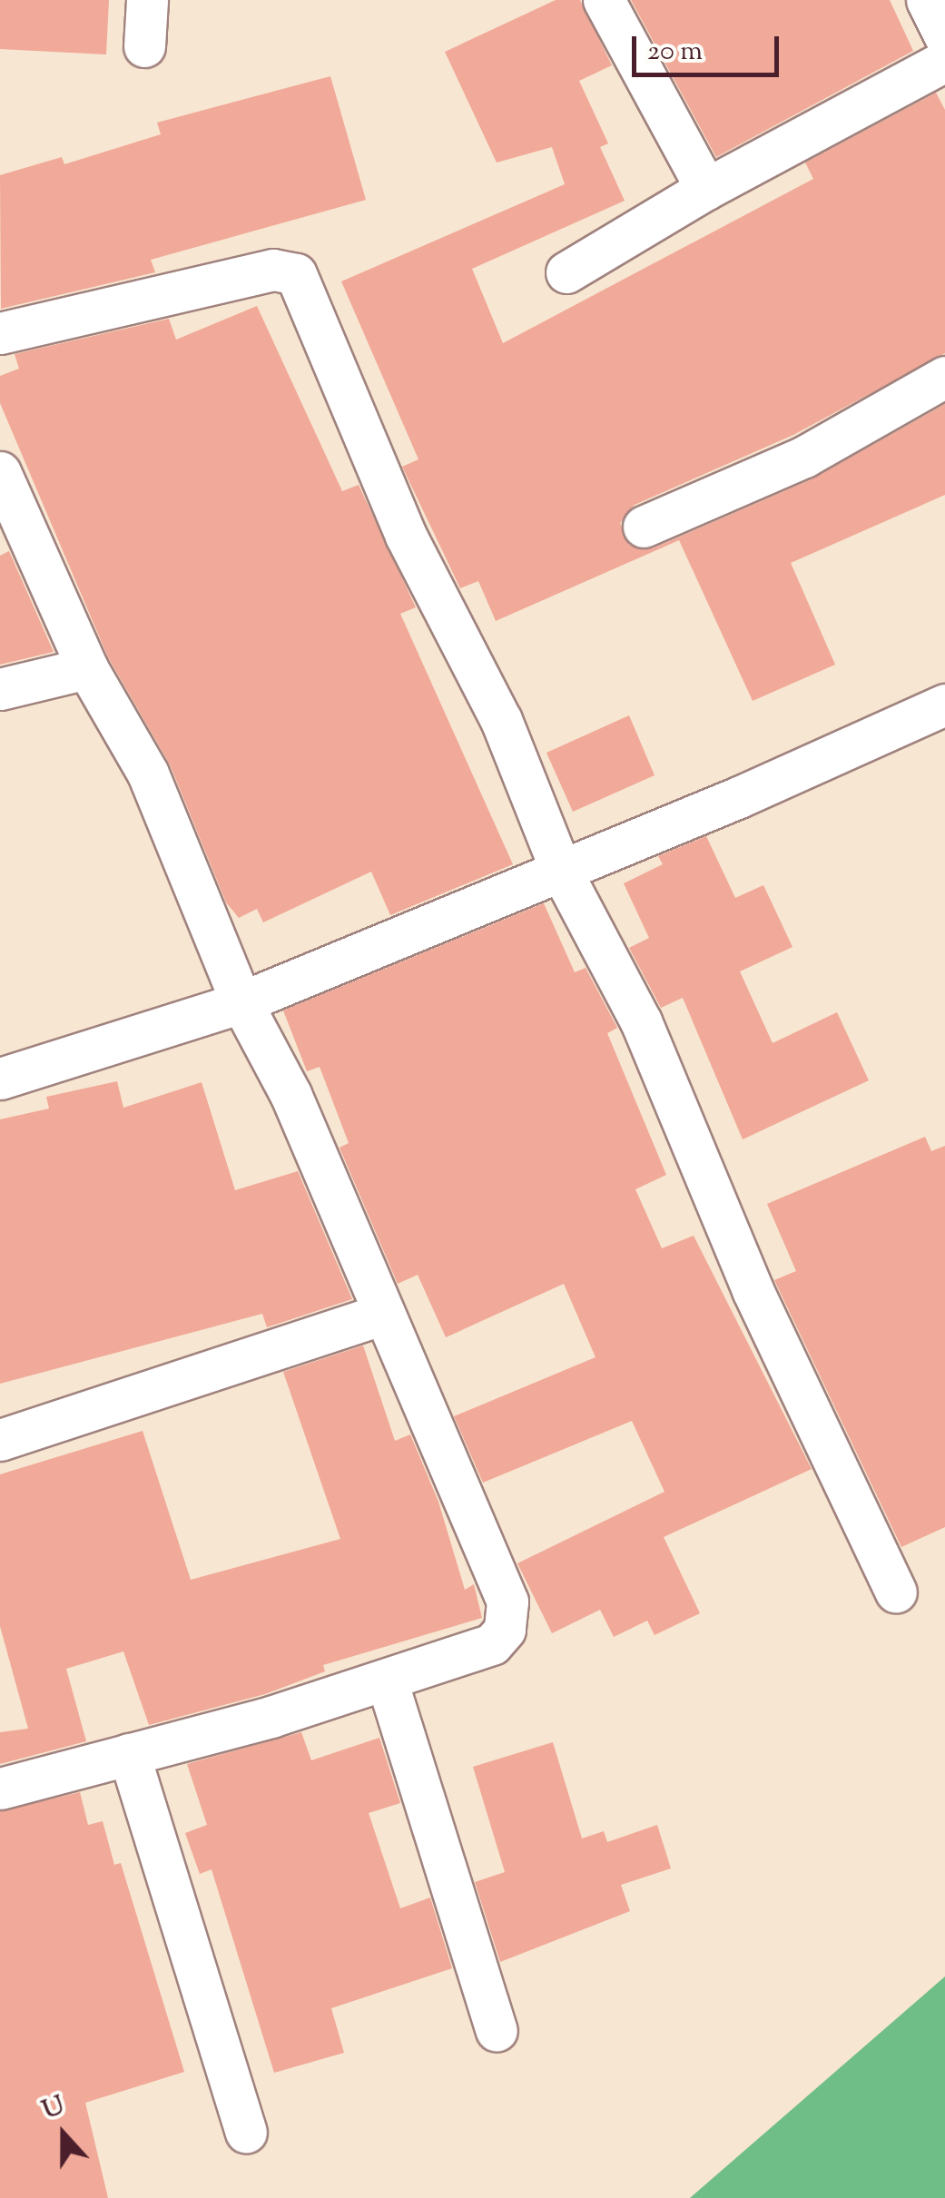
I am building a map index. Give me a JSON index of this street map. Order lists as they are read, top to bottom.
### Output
{
  "scale_bar": "20 m",
  "north": "top"
}
